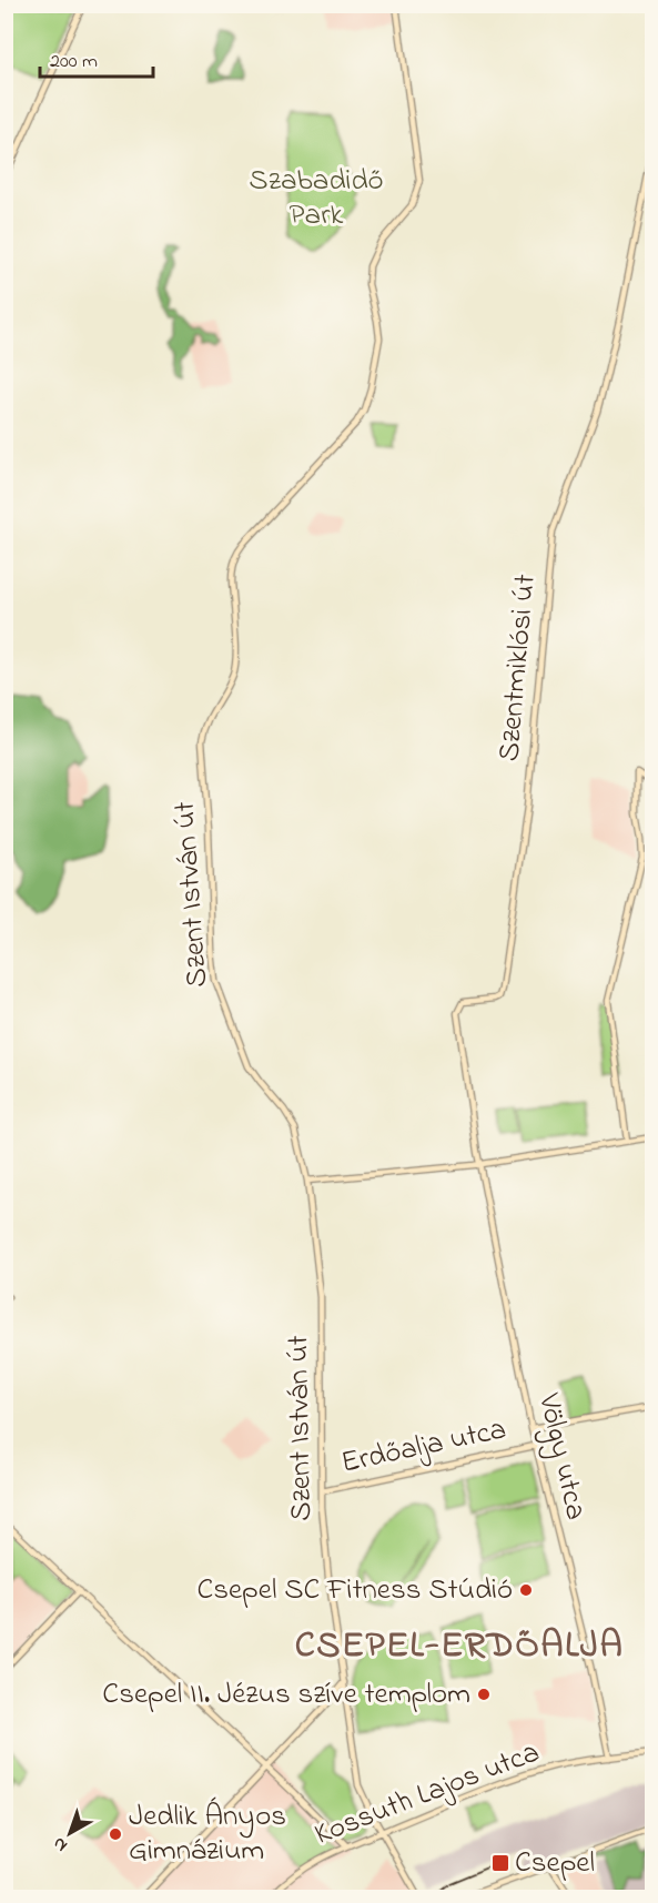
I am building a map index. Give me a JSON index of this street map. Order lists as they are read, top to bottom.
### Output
{
  "streets": {
    "street": [
      "Szentmiklósi út",
      "Szent István út",
      "Erdőalja utca",
      "Völgy utca",
      "Kossuth Lajos utca"
    ]
  },
  "crossings": [
    ["Szentmiklósi út", "Völgy utca"],
    ["Szent István út", "Erdőalja utca"],
    ["Szent István út", "Kossuth Lajos utca"],
    ["Erdőalja utca", "Völgy utca"],
    ["Völgy utca", "Kossuth Lajos utca"]
  ],
  "districts": ["CSEPEL-ERDŐALJA"],
  "parks": ["Szabadidő Park"],
  "places": {
    "other": ["Csepel SC Fitness Stúdió", "Csepel II. Jézus szíve templom", "Jedlik Ányos Gimnázium"],
    "transit": ["Csepel"]
  },
  "scale_bar": "200 m",
  "north": "bottom left"
}
